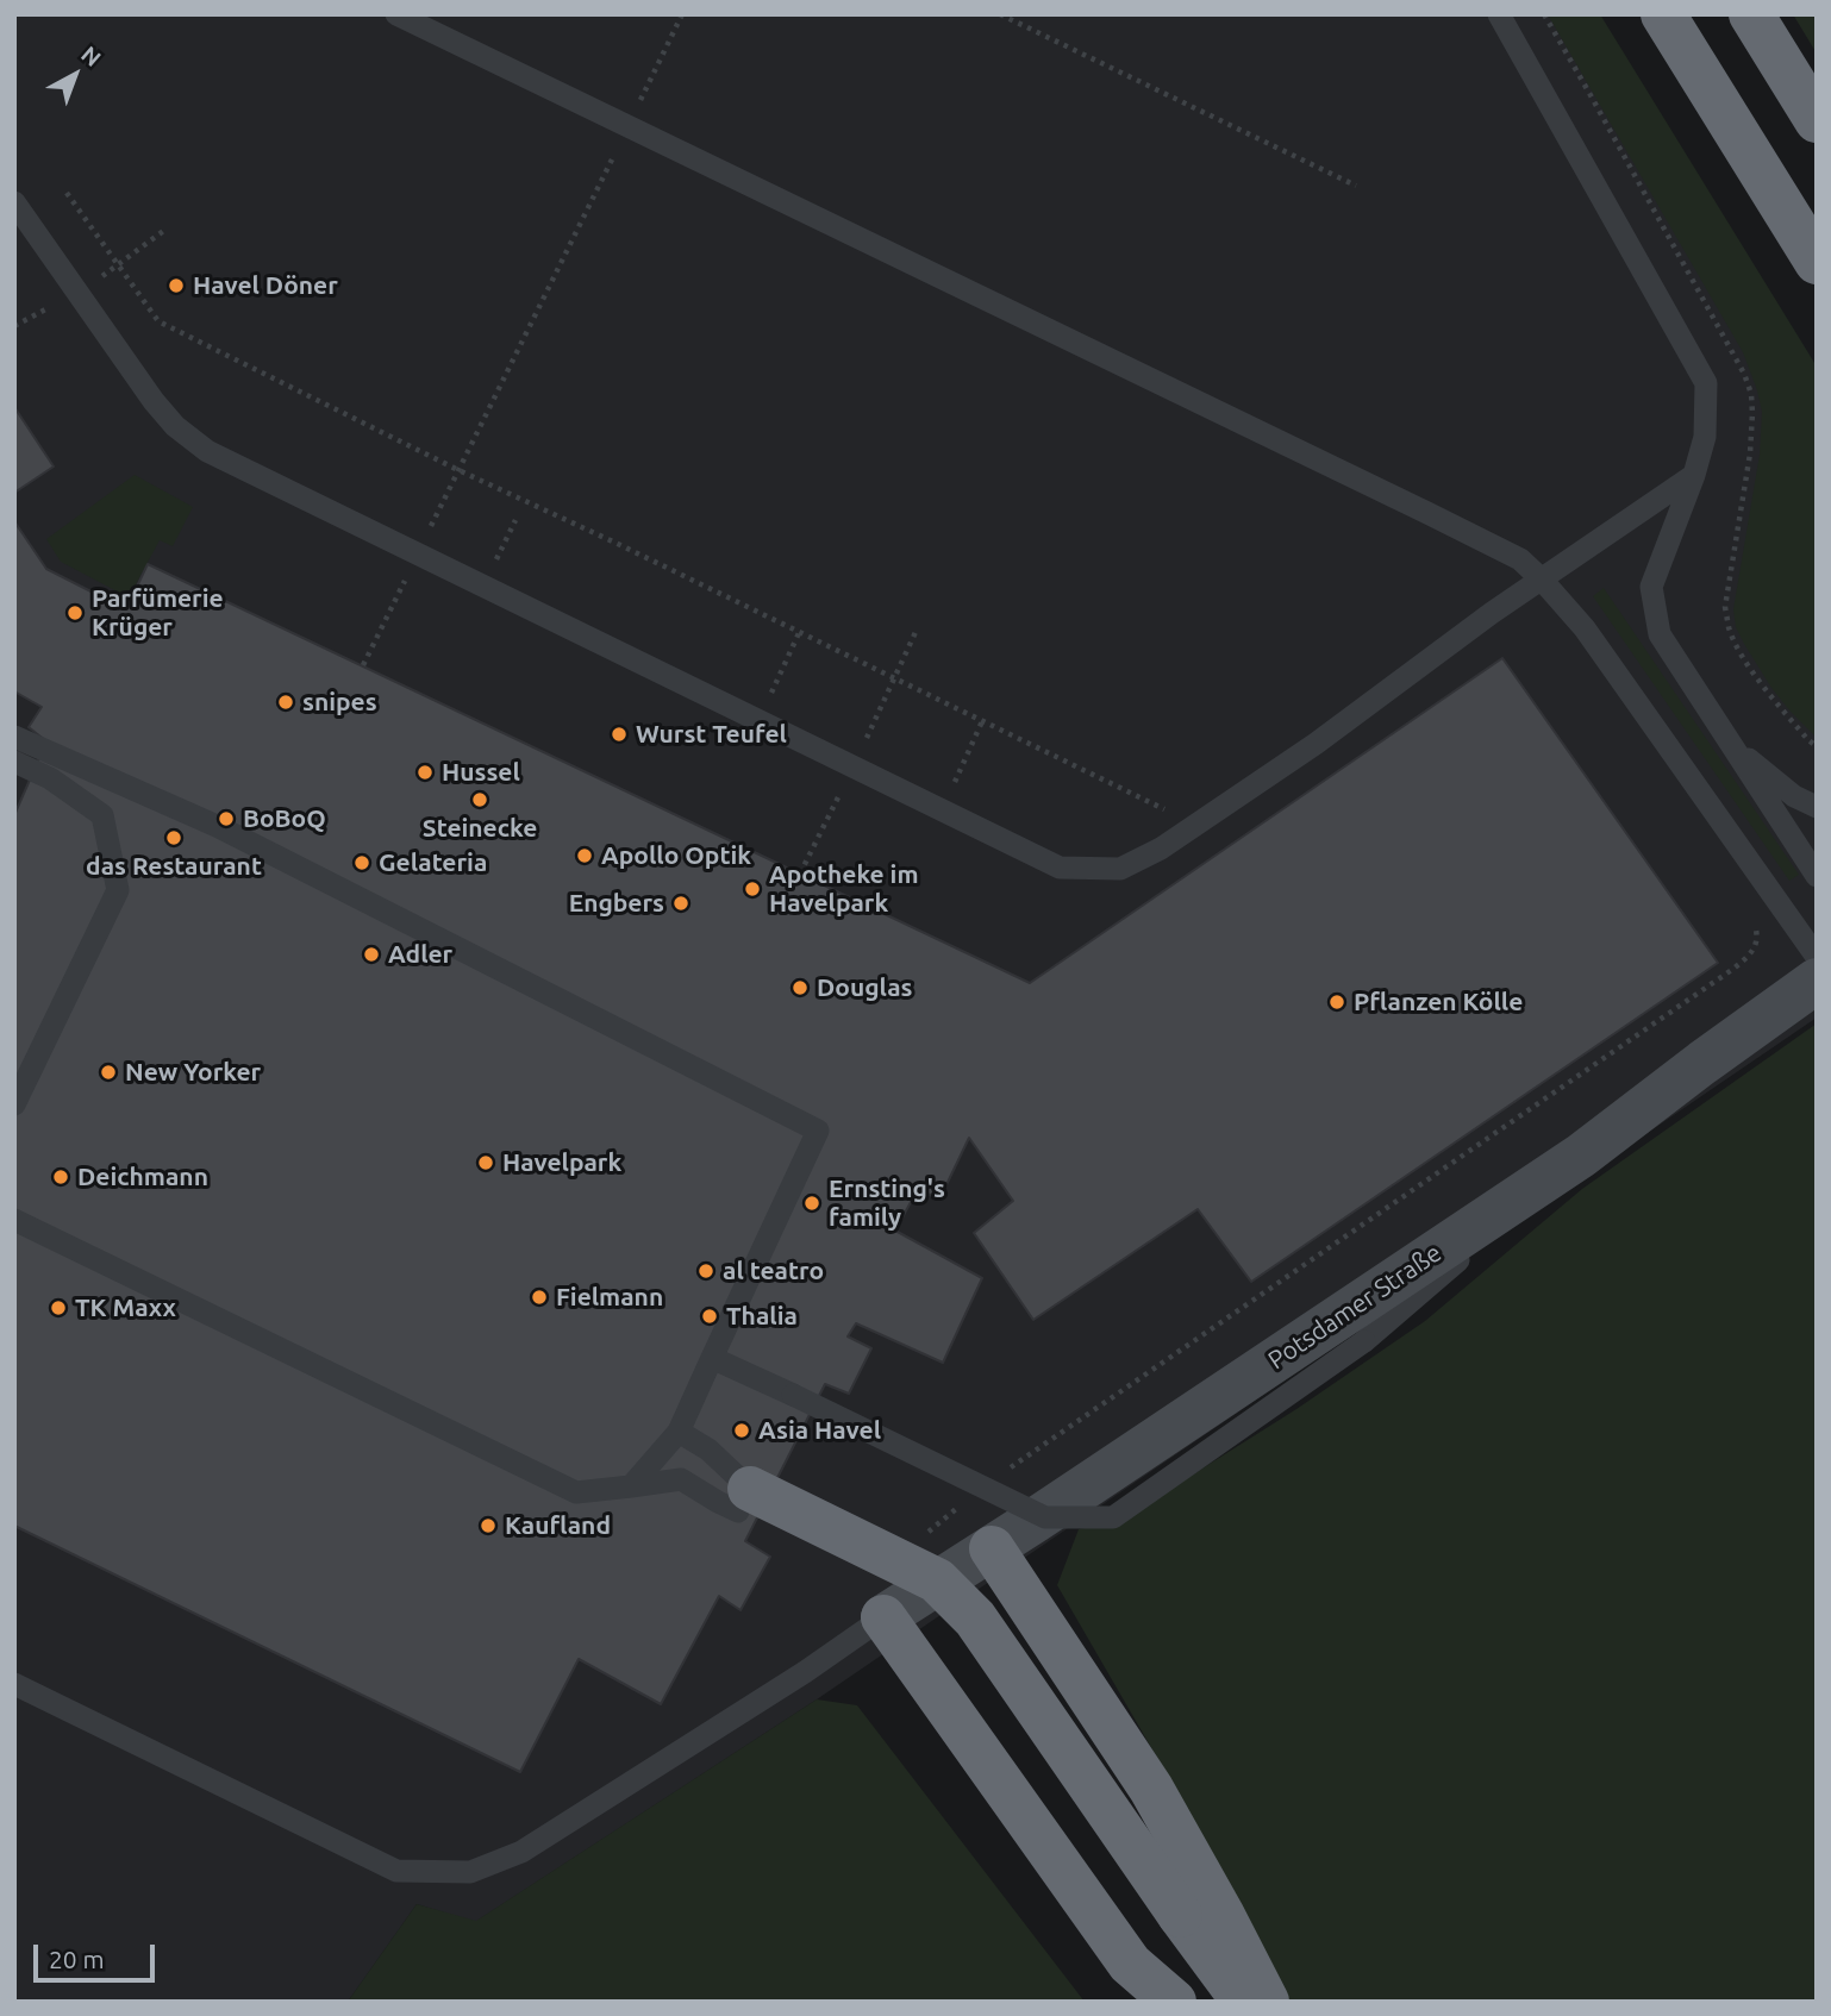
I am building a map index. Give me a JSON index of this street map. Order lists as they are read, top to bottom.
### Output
{
  "streets": {
    "street": ["Potsdamer Straße"]
  },
  "places": [
    "Havel Döner",
    "Parfümerie Krüger",
    "snipes",
    "Wurst Teufel",
    "Hussel",
    "Steinecke",
    "BoBoQ",
    "das Restaurant",
    "Apollo Optik",
    "Gelateria",
    "Apotheke im Havelpark",
    "Engbers",
    "Adler",
    "Douglas",
    "Pflanzen Kölle",
    "New Yorker",
    "Havelpark",
    "Deichmann",
    "Ernsting's family",
    "al teatro",
    "Fielmann",
    "TK Maxx",
    "Thalia",
    "Asia Havel",
    "Kaufland"
  ],
  "scale_bar": "20 m",
  "north": "top right"
}
